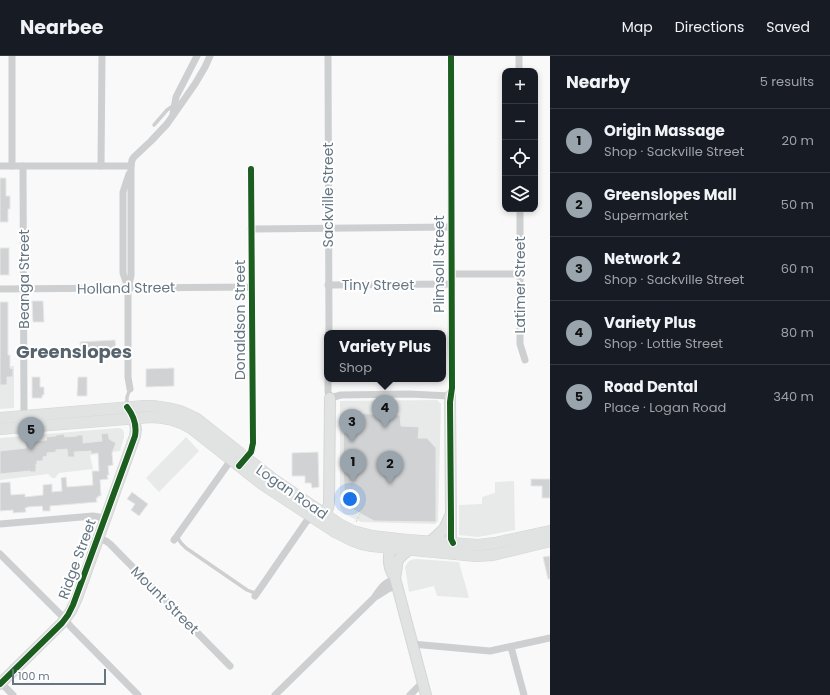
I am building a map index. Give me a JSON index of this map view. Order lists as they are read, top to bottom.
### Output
{
  "streets": {
    "main road": ["Logan Road"],
    "street": [
      "Sackville Street",
      "Plimsoll Street",
      "Beanga Street",
      "Tiny Street",
      "Latimer Street",
      "Holland Street",
      "Donaldson Street",
      "Ridge Street",
      "Mount Street"
    ]
  },
  "crossings": [
    ["Sackville Street", "Tiny Street"],
    ["Plimsoll Street", "Tiny Street"],
    ["Plimsoll Street", "Logan Road"],
    ["Beanga Street", "Holland Street"],
    ["Beanga Street", "Logan Road"],
    ["Holland Street", "Donaldson Street"],
    ["Donaldson Street", "Logan Road"],
    ["Logan Road", "Ridge Street"],
    ["Ridge Street", "Mount Street"]
  ],
  "districts": ["Greenslopes"],
  "scale_bar": "100 m",
  "page": {
    "header": "Nearbee",
    "nav": ["Map", "Directions", "Saved"],
    "heading": ["Nearby", "5 results"],
    "map_buttons": ["+", "−"],
    "list": [
      {
        "mark": "1",
        "name": "Origin Massage",
        "note": "Shop · Sackville Street",
        "value": "20 m"
      },
      {
        "mark": "2",
        "name": "Greenslopes Mall",
        "note": "Supermarket",
        "value": "50 m"
      },
      {
        "mark": "3",
        "name": "Network 2",
        "note": "Shop · Sackville Street",
        "value": "60 m"
      },
      {
        "mark": "4",
        "name": "Variety Plus",
        "note": "Shop · Lottie Street",
        "value": "80 m"
      },
      {
        "mark": "5",
        "name": "Road Dental",
        "note": "Place · Logan Road",
        "value": "340 m"
      }
    ],
    "popup": ["Variety Plus", "Shop"],
    "pins": [
      "4",
      "3",
      "5",
      "1",
      "2"
    ],
    "scale": "100 m"
  }
}
